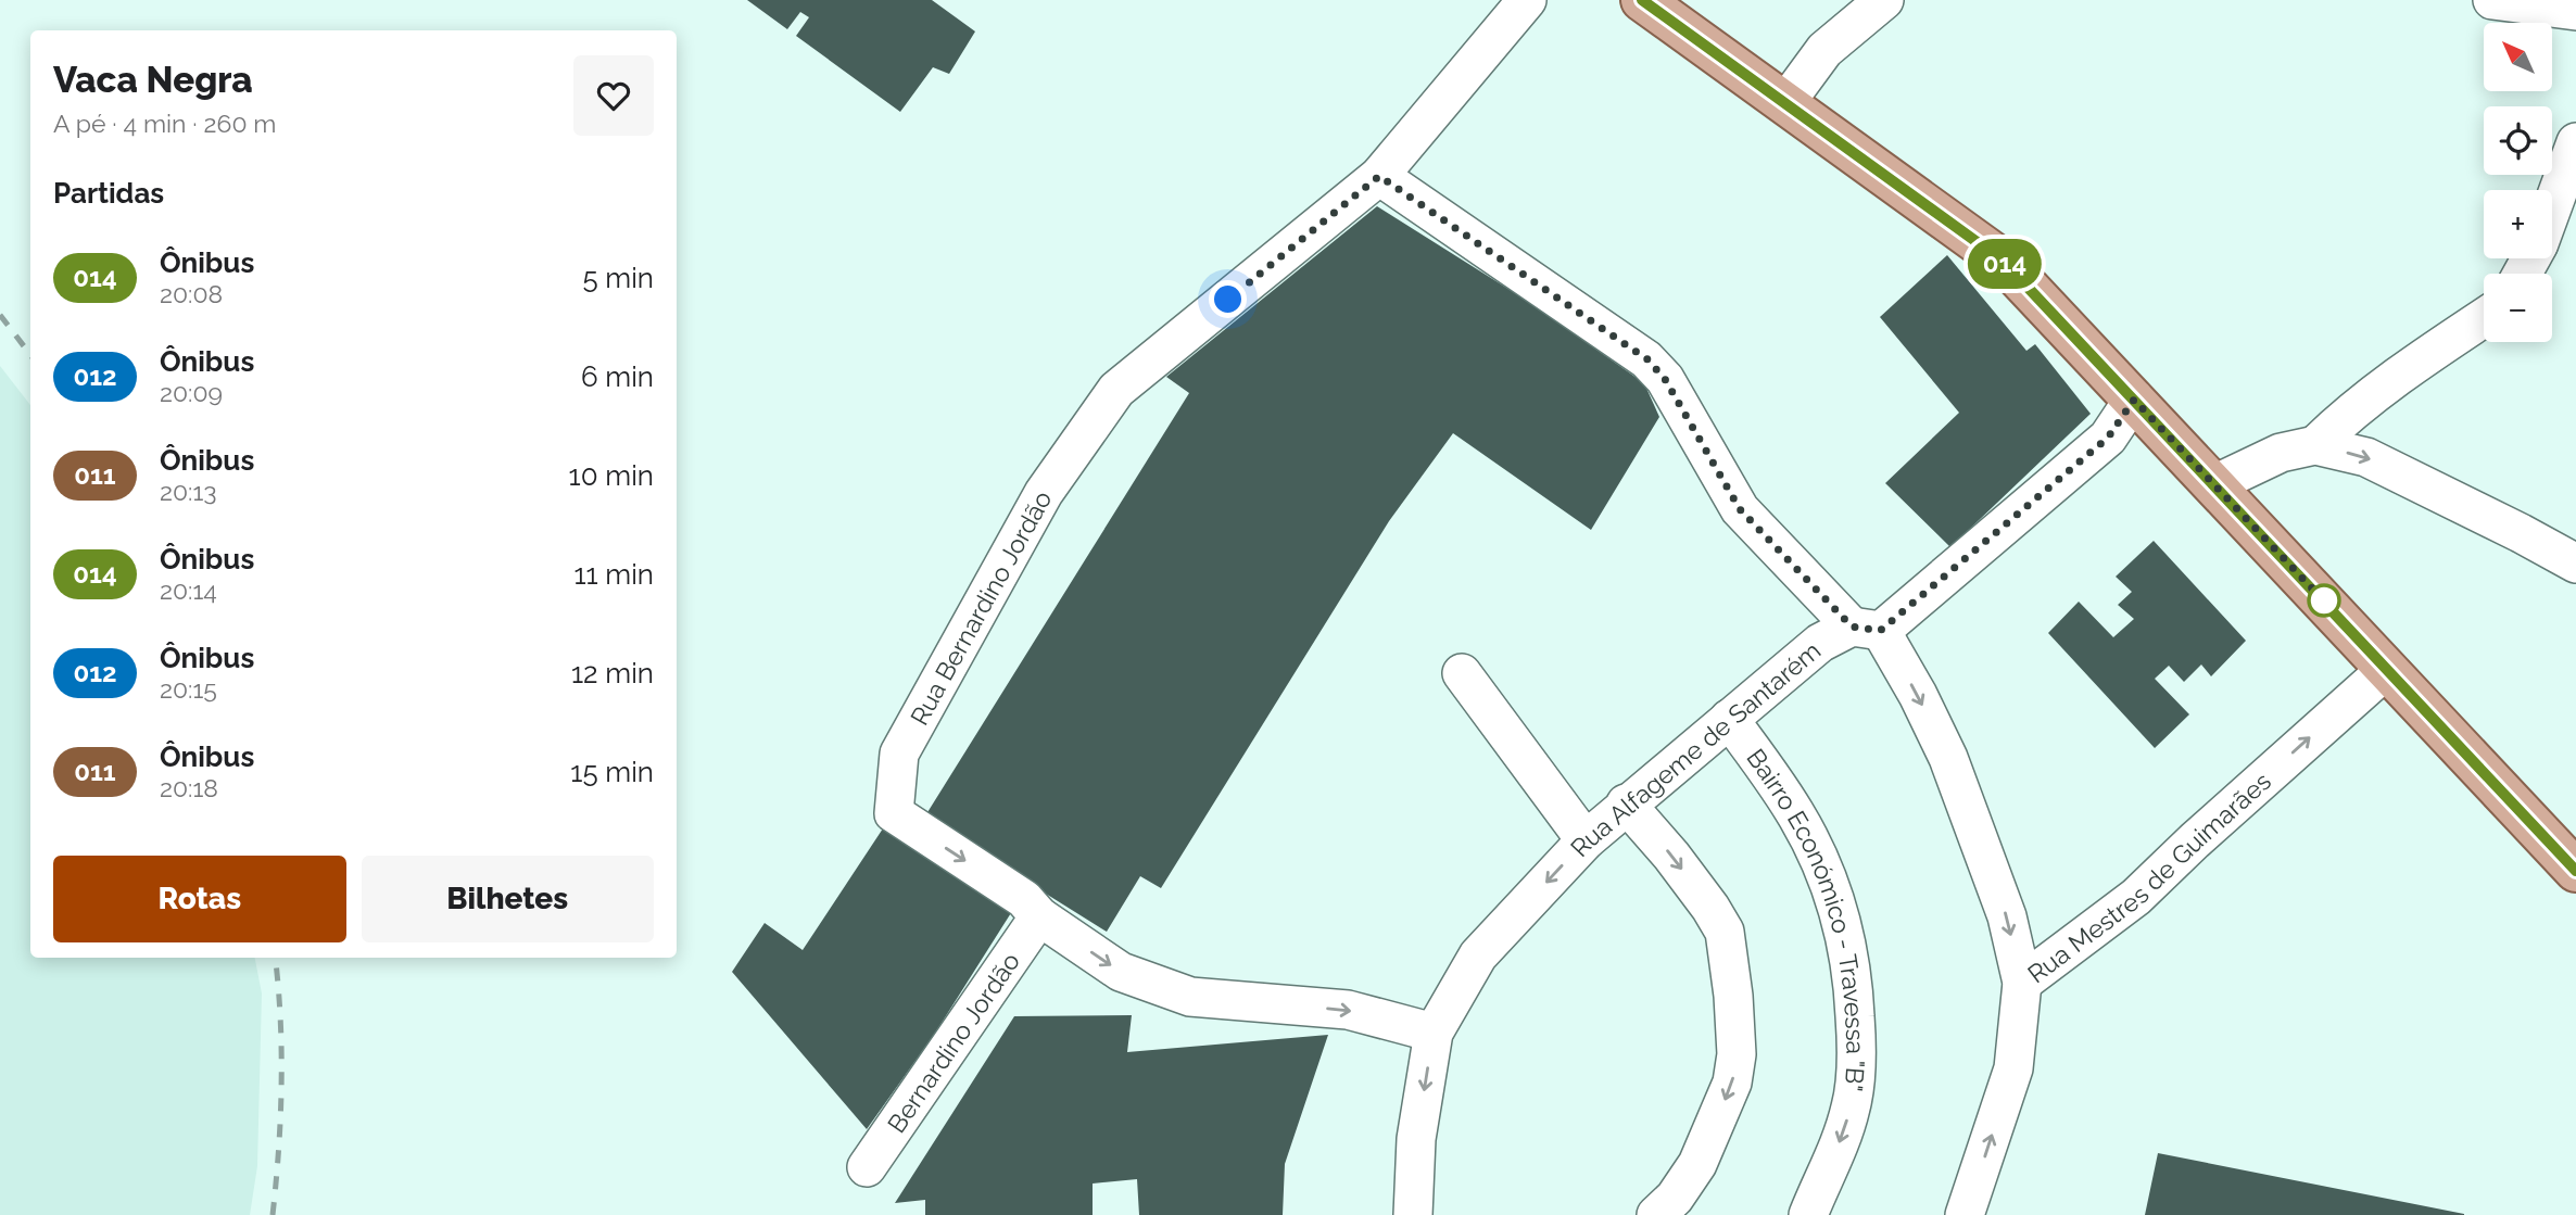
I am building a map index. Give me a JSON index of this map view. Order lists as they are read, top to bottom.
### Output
{
  "streets": {
    "street": [
      "Rua Bernardino Jordão",
      "Rua Alfageme de Santarém",
      "Rua Mestres de Guimarães",
      "Bairro Económico - Travessa \"B\"",
      "Bernardino Jordão"
    ]
  },
  "crossings": [
    ["Rua Bernardino Jordão", "Rua Alfageme de Santarém"],
    ["Rua Bernardino Jordão", "Bernardino Jordão"],
    ["Rua Alfageme de Santarém", "Bairro Económico - Travessa \"B\""]
  ],
  "one_way": ["Rua Alfageme de Santarém", "Rua Mestres de Guimarães"],
  "lines": ["bus line 014"],
  "north": "top left",
  "page": {
    "on_map": "014",
    "map_buttons": ["+", "−"],
    "heading": [
      ["Vaca Negra", "A pé · 4 min · 260 m"],
      "Partidas"
    ],
    "list": [
      {
        "mark": "014",
        "name": "Ônibus",
        "note": "20:08",
        "value": "5 min"
      },
      {
        "mark": "012",
        "name": "Ônibus",
        "note": "20:09",
        "value": "6 min"
      },
      {
        "mark": "011",
        "name": "Ônibus",
        "note": "20:13",
        "value": "10 min"
      },
      {
        "mark": "014",
        "name": "Ônibus",
        "note": "20:14",
        "value": "11 min"
      },
      {
        "mark": "012",
        "name": "Ônibus",
        "note": "20:15",
        "value": "12 min"
      },
      {
        "mark": "011",
        "name": "Ônibus",
        "note": "20:18",
        "value": "15 min"
      }
    ],
    "buttons": ["Rotas", "Bilhetes"]
  }
}
